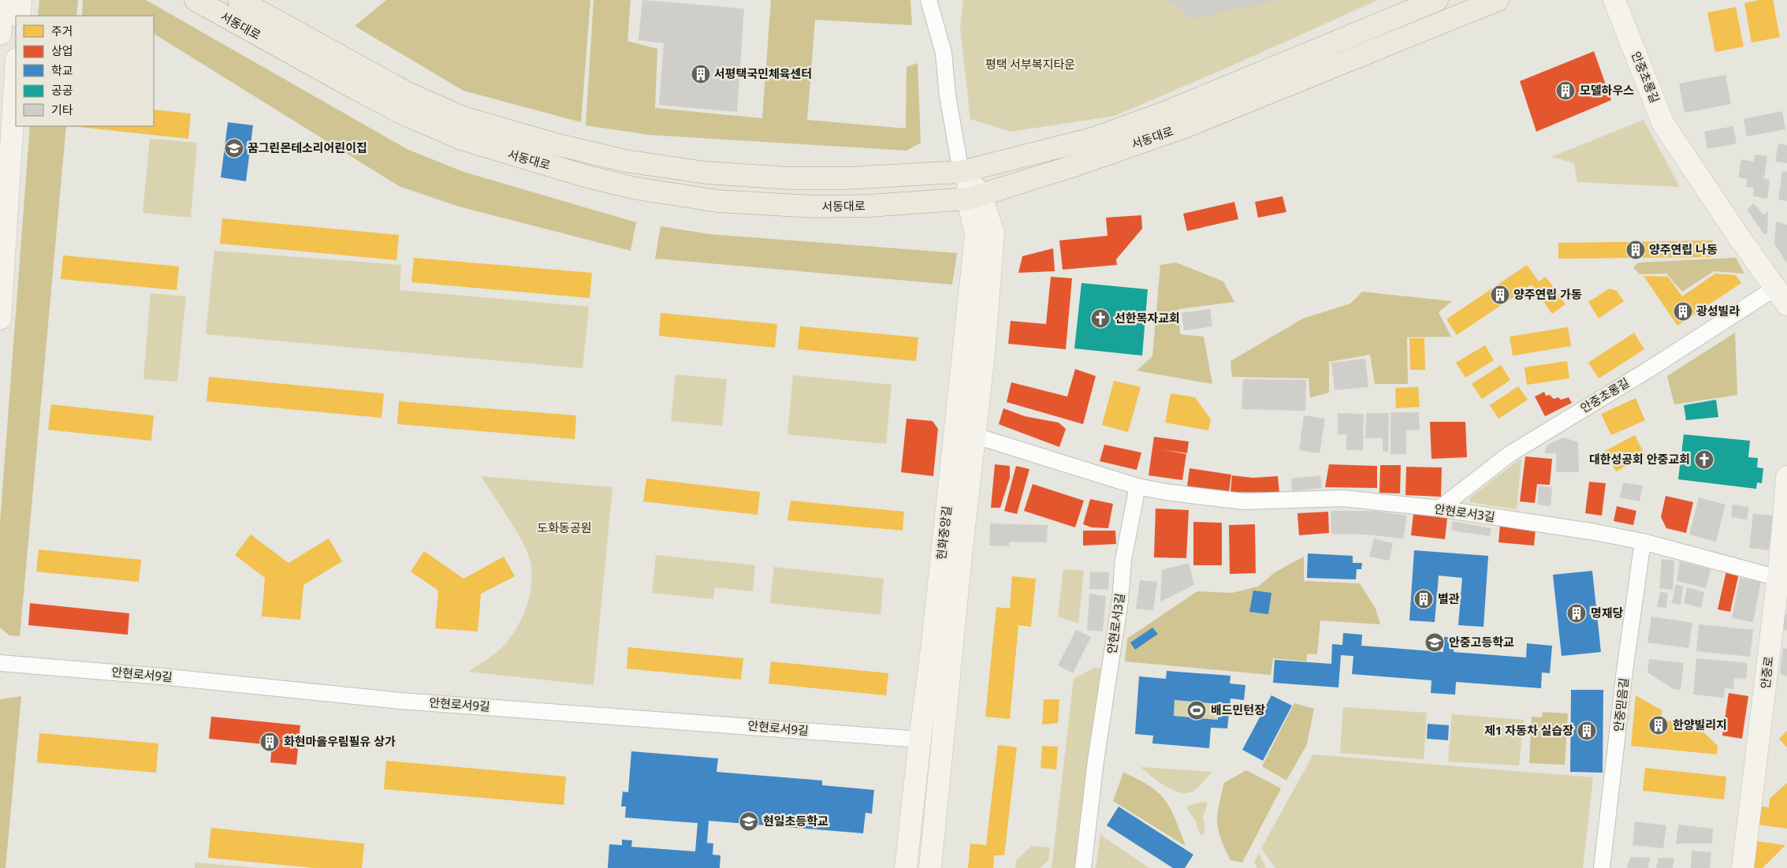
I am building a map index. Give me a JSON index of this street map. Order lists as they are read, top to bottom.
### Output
{
  "streets": {
    "main road": ["서동대로"],
    "street": [
      "안중초롱길",
      "안현로서3길",
      "현화중앙길",
      "안중로",
      "안현로서9길",
      "안중믿음길"
    ]
  },
  "crossings": [
    ["서동대로", "현화중앙길"],
    ["안중초롱길", "안현로서3길"],
    ["안현로서3길", "안중로"],
    ["안현로서3길", "안중믿음길"],
    ["현화중앙길", "안현로서9길"]
  ],
  "parks": ["평택 서부복지타운", "도화동공원"],
  "places": {
    "building": [
      "서평택국민체육센터",
      "모델하우스",
      "양주연립 나동",
      "양주연립 가동",
      "광성빌라",
      "별관",
      "명재당",
      "한양빌리지",
      "제1 자동차 실습장",
      "화현마을우림필유 상가"
    ],
    "school or university": ["꿈그린몬테소리어린이집", "안중고등학교", "현일초등학교"],
    "church": ["선한목자교회", "대한성공회 안중교회"],
    "sports": ["배드민턴장"]
  },
  "legend": [
    "주거",
    "상업",
    "학교",
    "공공",
    "기타"
  ]
}
